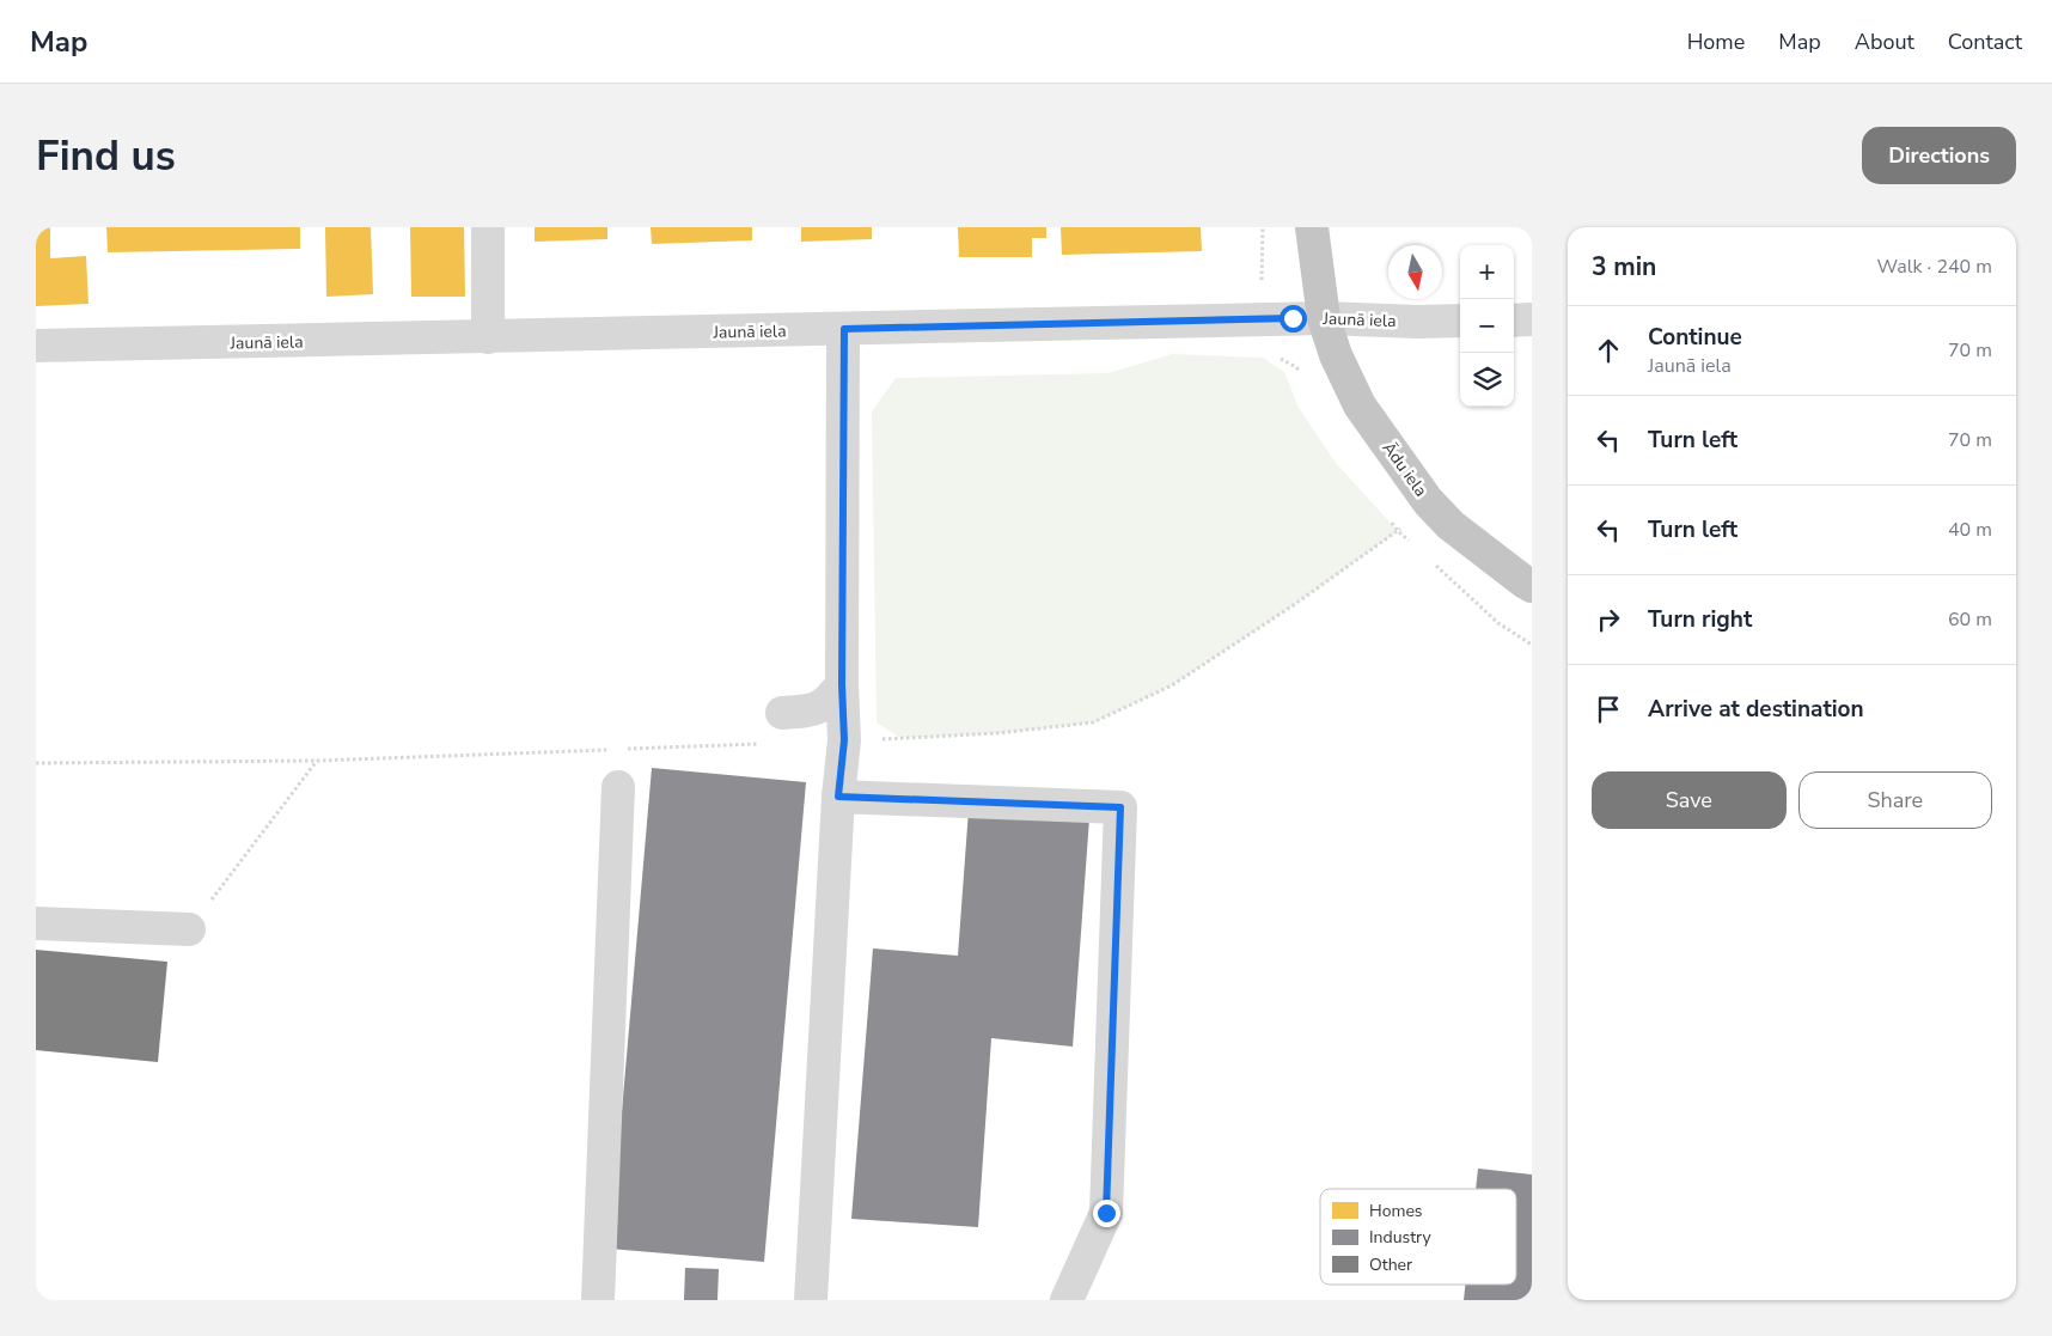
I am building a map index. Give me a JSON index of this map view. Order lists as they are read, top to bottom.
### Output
{
  "streets": {
    "highway": ["Ādu iela"],
    "street": ["Jaunā iela"]
  },
  "crossings": [
    ["Jaunā iela", "Ādu iela"]
  ],
  "legend": ["Homes", "Industry", "Other"],
  "north": "bottom",
  "page": {
    "header": "Map",
    "nav": [
      "Home",
      "Map",
      "About",
      "Contact"
    ],
    "buttons": [
      "Directions",
      ["Save", "Share"]
    ],
    "title": "Find us",
    "heading": ["3 min", "Walk · 240 m"],
    "map_buttons": ["+", "−"],
    "list": [
      ["Continue", "Jaunā iela", "70 m"],
      ["Turn left", "70 m"],
      ["Turn left", "40 m"],
      ["Turn right", "60 m"],
      "Arrive at destination"
    ]
  }
}
